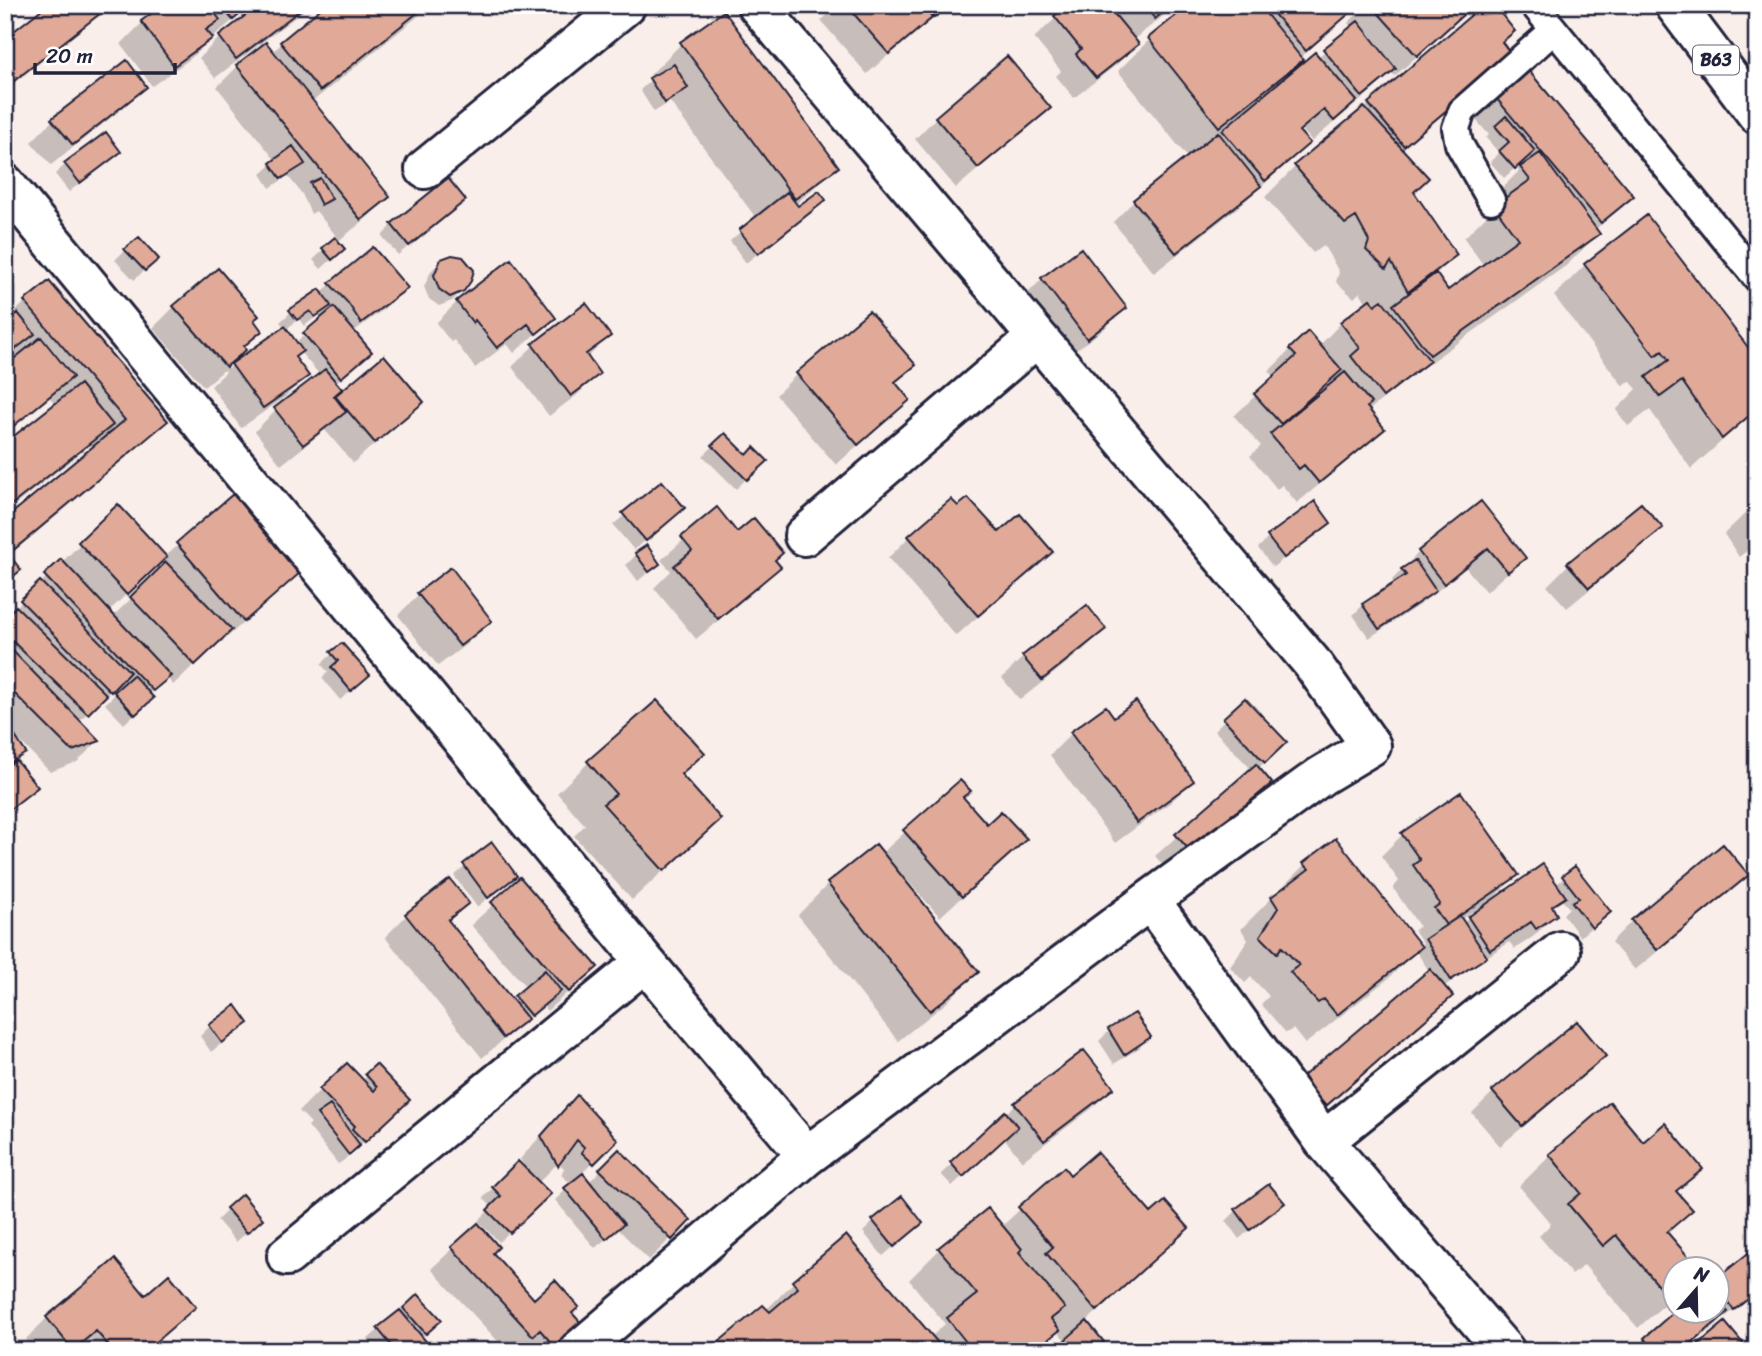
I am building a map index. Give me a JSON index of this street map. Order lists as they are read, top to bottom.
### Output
{
  "streets": {
    "main road": ["B63"]
  },
  "scale_bar": "20 m",
  "north": "top"
}
